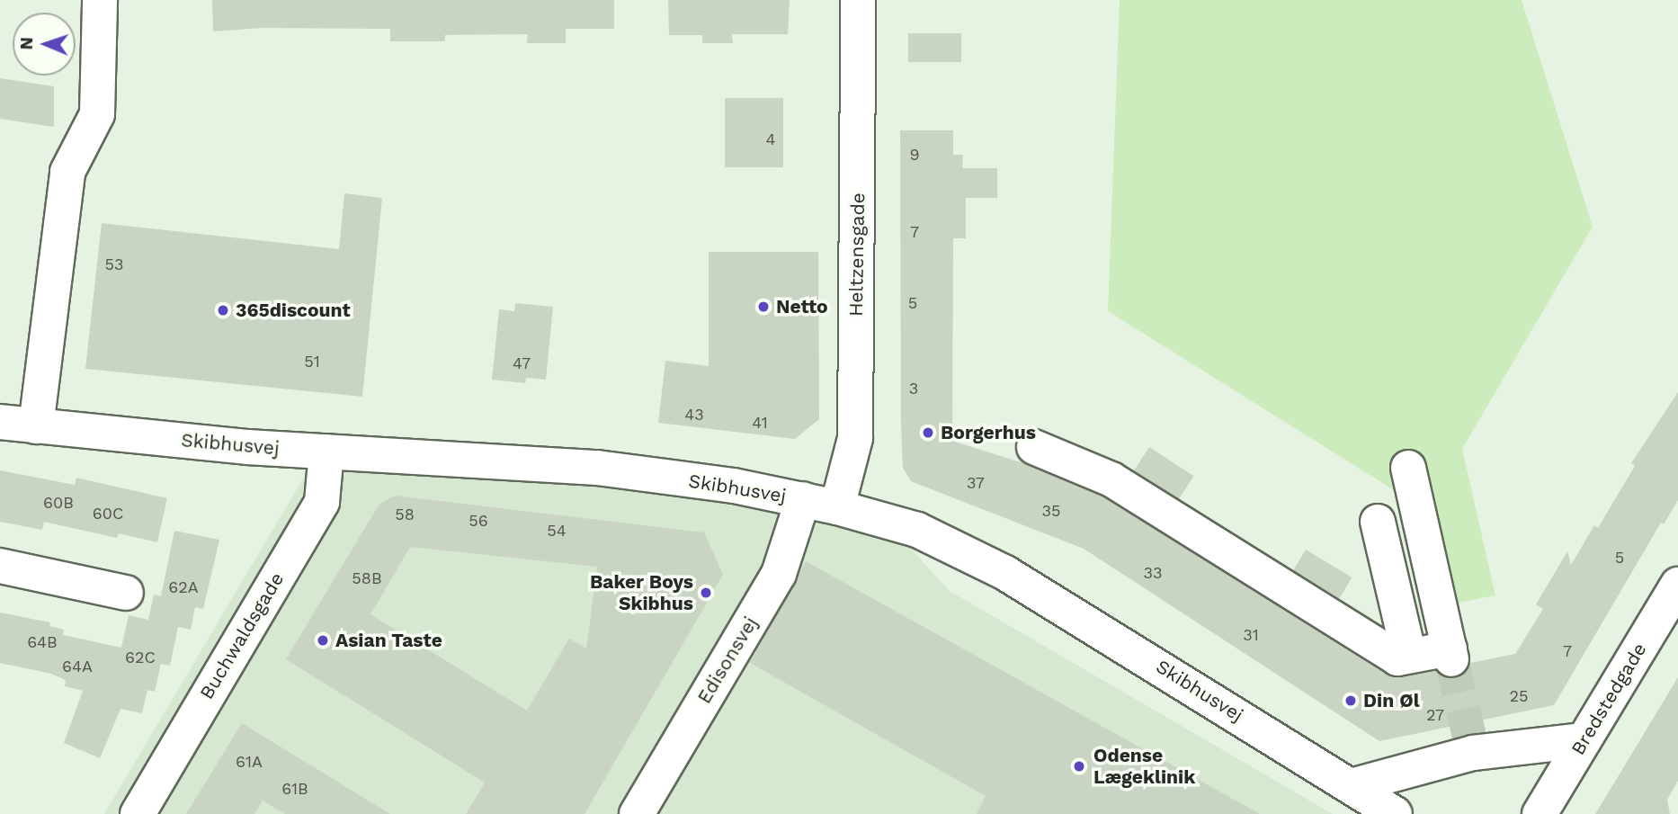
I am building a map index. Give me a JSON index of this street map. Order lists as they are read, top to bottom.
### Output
{
  "streets": {
    "street": [
      "Heltzensgade",
      "Skibhusvej",
      "Buchwaldsgade",
      "Edisonsvej",
      "Bredstedgade"
    ]
  },
  "crossings": [
    ["Heltzensgade", "Skibhusvej"],
    ["Skibhusvej", "Buchwaldsgade"],
    ["Skibhusvej", "Edisonsvej"]
  ],
  "places": [
    "Netto",
    "365discount",
    "Borgerhus",
    "Baker Boys Skibhus",
    "Asian Taste",
    "Din Øl",
    "Odense Lægeklinik"
  ],
  "house_numbers": [
    "4",
    "9",
    "7",
    "53",
    "5",
    "51",
    "47",
    "3",
    "43",
    "41",
    "37",
    "60B",
    "35",
    "60C",
    "58",
    "56",
    "54",
    "5",
    "33",
    "58B",
    "62A",
    "31",
    "64B",
    "7",
    "62C",
    "64A",
    "25",
    "27",
    "61A",
    "61B"
  ],
  "north": "left"
}
